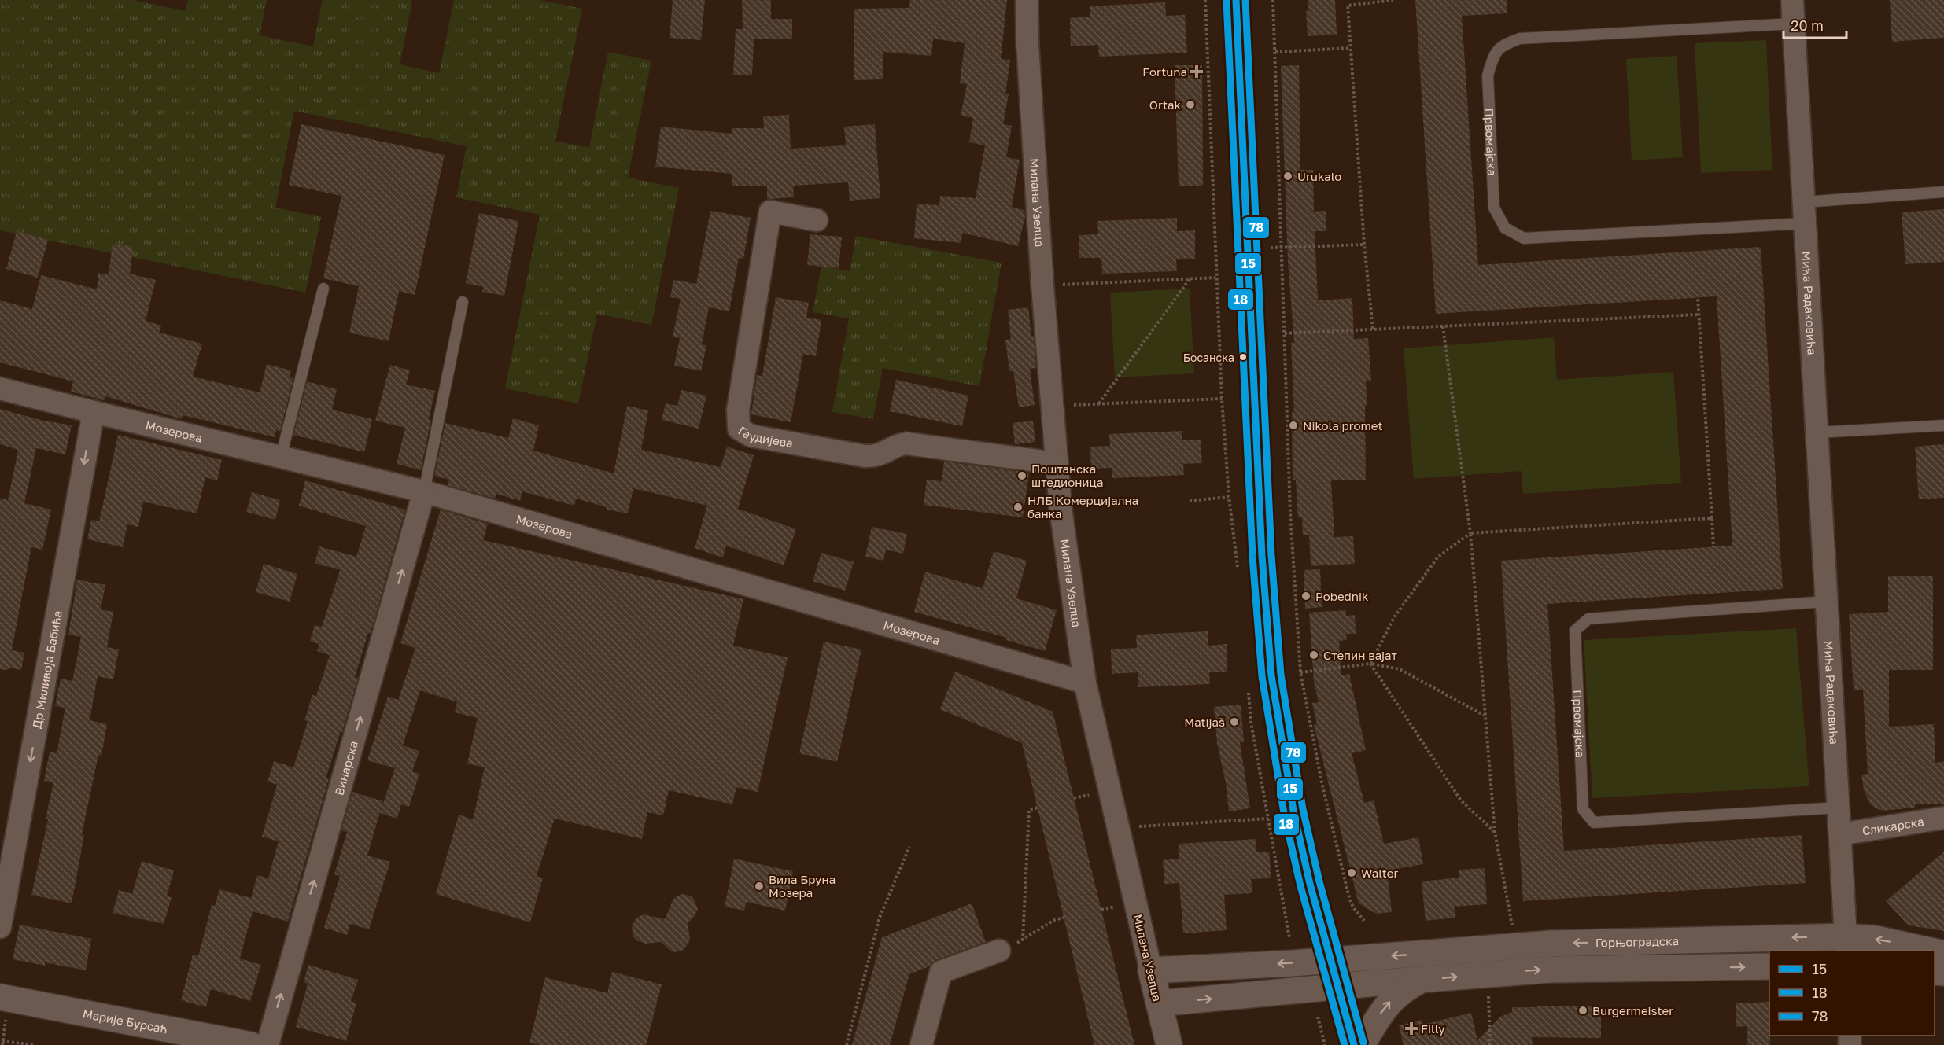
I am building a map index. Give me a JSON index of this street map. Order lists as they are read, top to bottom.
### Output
{
  "streets": {
    "street": [
      "Милана Узелца",
      "Мића Радаковића",
      "Мозерова",
      "Гаудијева",
      "Др Миливоја Бабића",
      "Винарска",
      "Сликарска",
      "Горњоградска",
      "Марије Бурсаћ"
    ],
    "lane": ["Првомајска"]
  },
  "crossings": [
    ["Првомајска", "Мића Радаковића"],
    ["Милана Узелца", "Мозерова"],
    ["Милана Узелца", "Гаудијева"],
    ["Милана Узелца", "Горњоградска"],
    ["Мића Радаковића", "Сликарска"],
    ["Мића Радаковића", "Горњоградска"],
    ["Мозерова", "Др Миливоја Бабића"],
    ["Мозерова", "Винарска"]
  ],
  "one_way": ["Др Миливоја Бабића", "Винарска"],
  "places": {
    "health": ["Fortuna", "Filly"],
    "other": [
      "Ortak",
      "Urukalo",
      "Босанска",
      "Nikola promet",
      "Поштанска штедионица",
      "НЛБ Комерцијална банка",
      "Pobednik",
      "Степин вајат",
      "Matijaš",
      "Walter",
      "Вила Бруна Мозера",
      "Burgermeister"
    ]
  },
  "lines": ["transit line 15", "transit line 78", "transit line 18"],
  "legend": ["15", "18", "78"],
  "scale_bar": "20 m"
}
